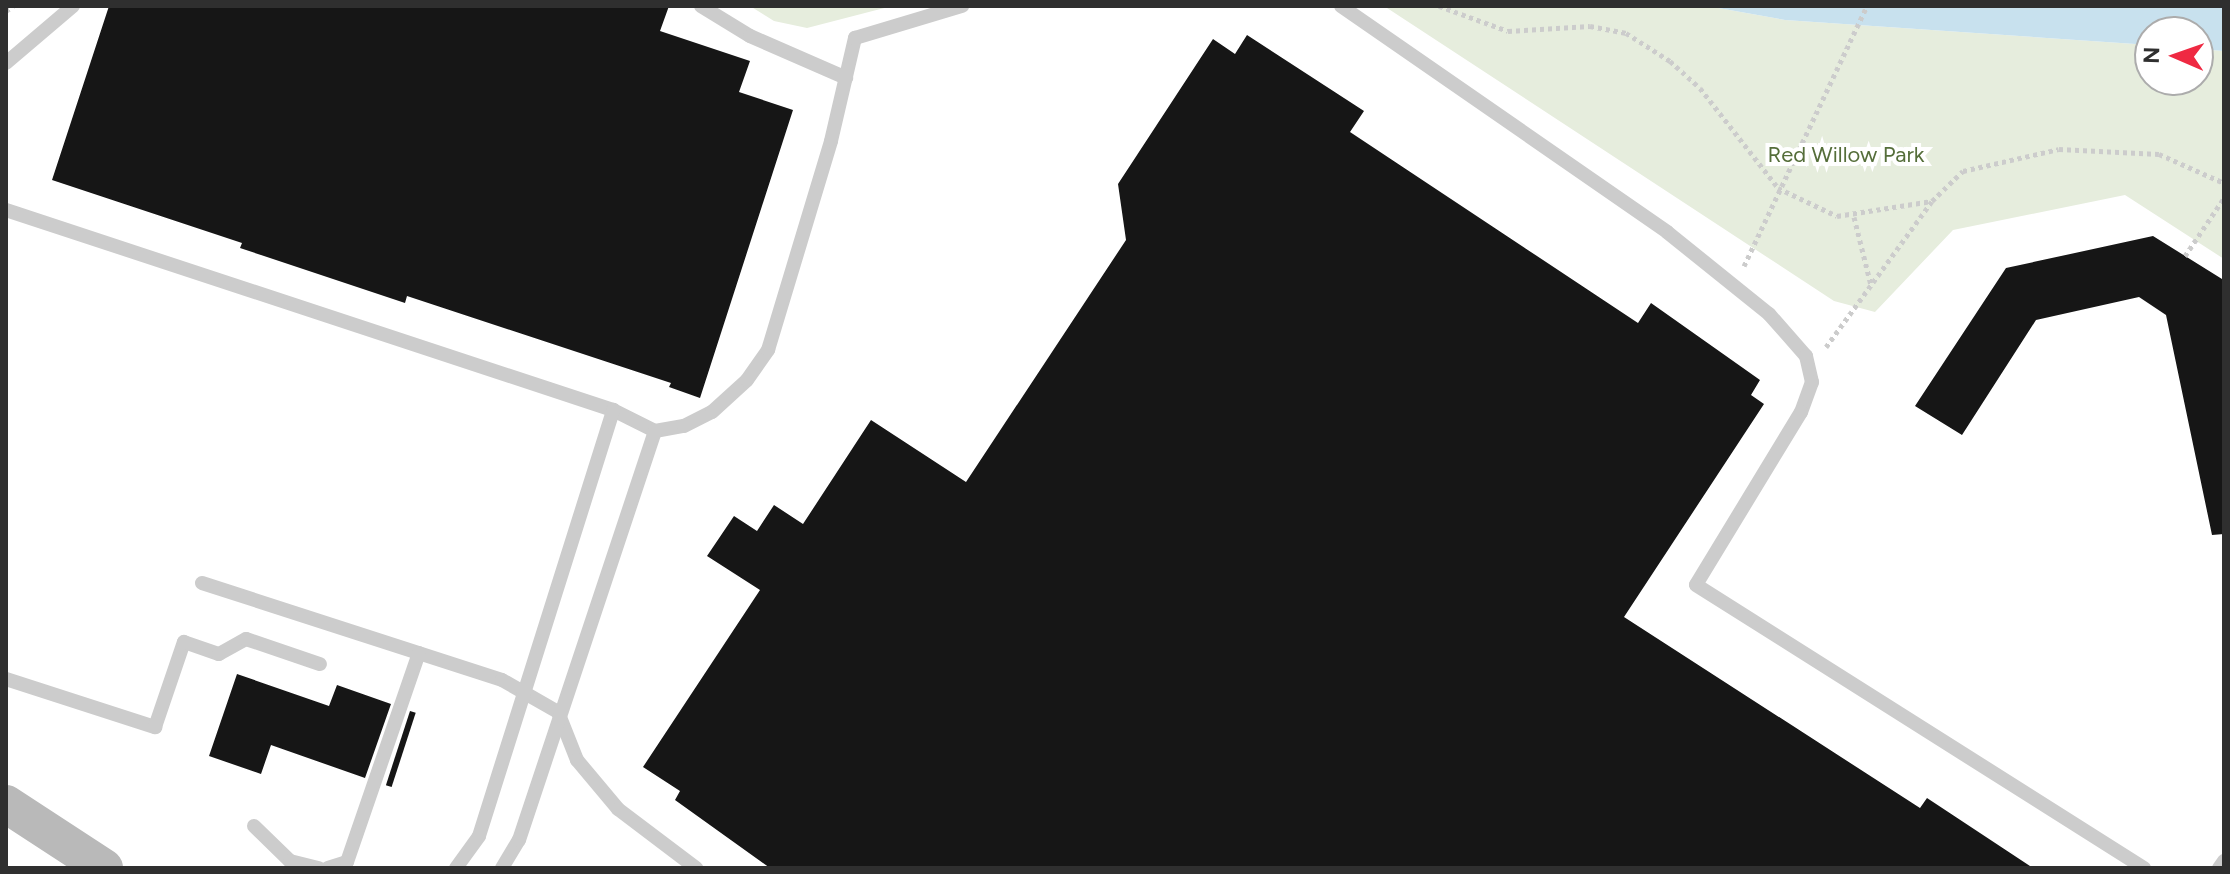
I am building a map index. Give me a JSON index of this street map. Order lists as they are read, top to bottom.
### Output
{
  "parks": ["Red Willow Park"],
  "north": "left"
}
